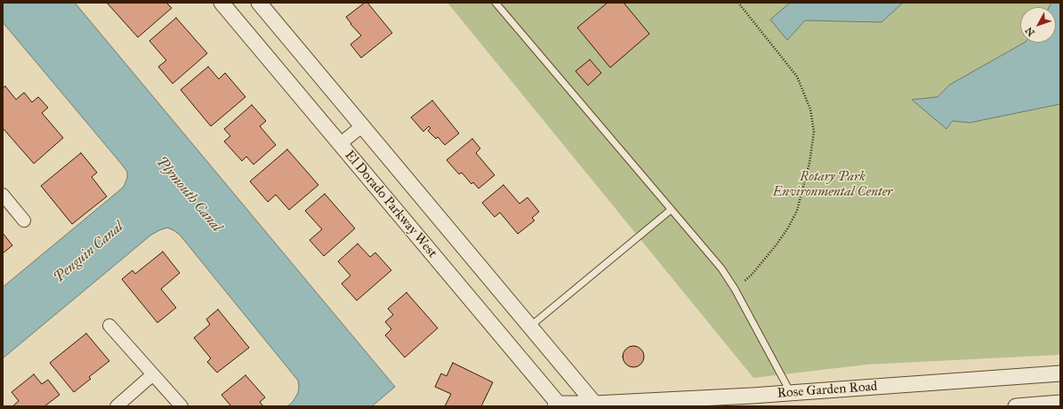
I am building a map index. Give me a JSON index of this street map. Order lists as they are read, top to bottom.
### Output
{
  "streets": {
    "street": ["El Dorado Parkway West", "Rose Garden Road"]
  },
  "crossings": [
    ["El Dorado Parkway West", "Rose Garden Road"]
  ],
  "water": ["Plymouth Canal", "Penguin Canal"],
  "parks": ["Rotary Park Environmental Center"],
  "north": "bottom left"
}
